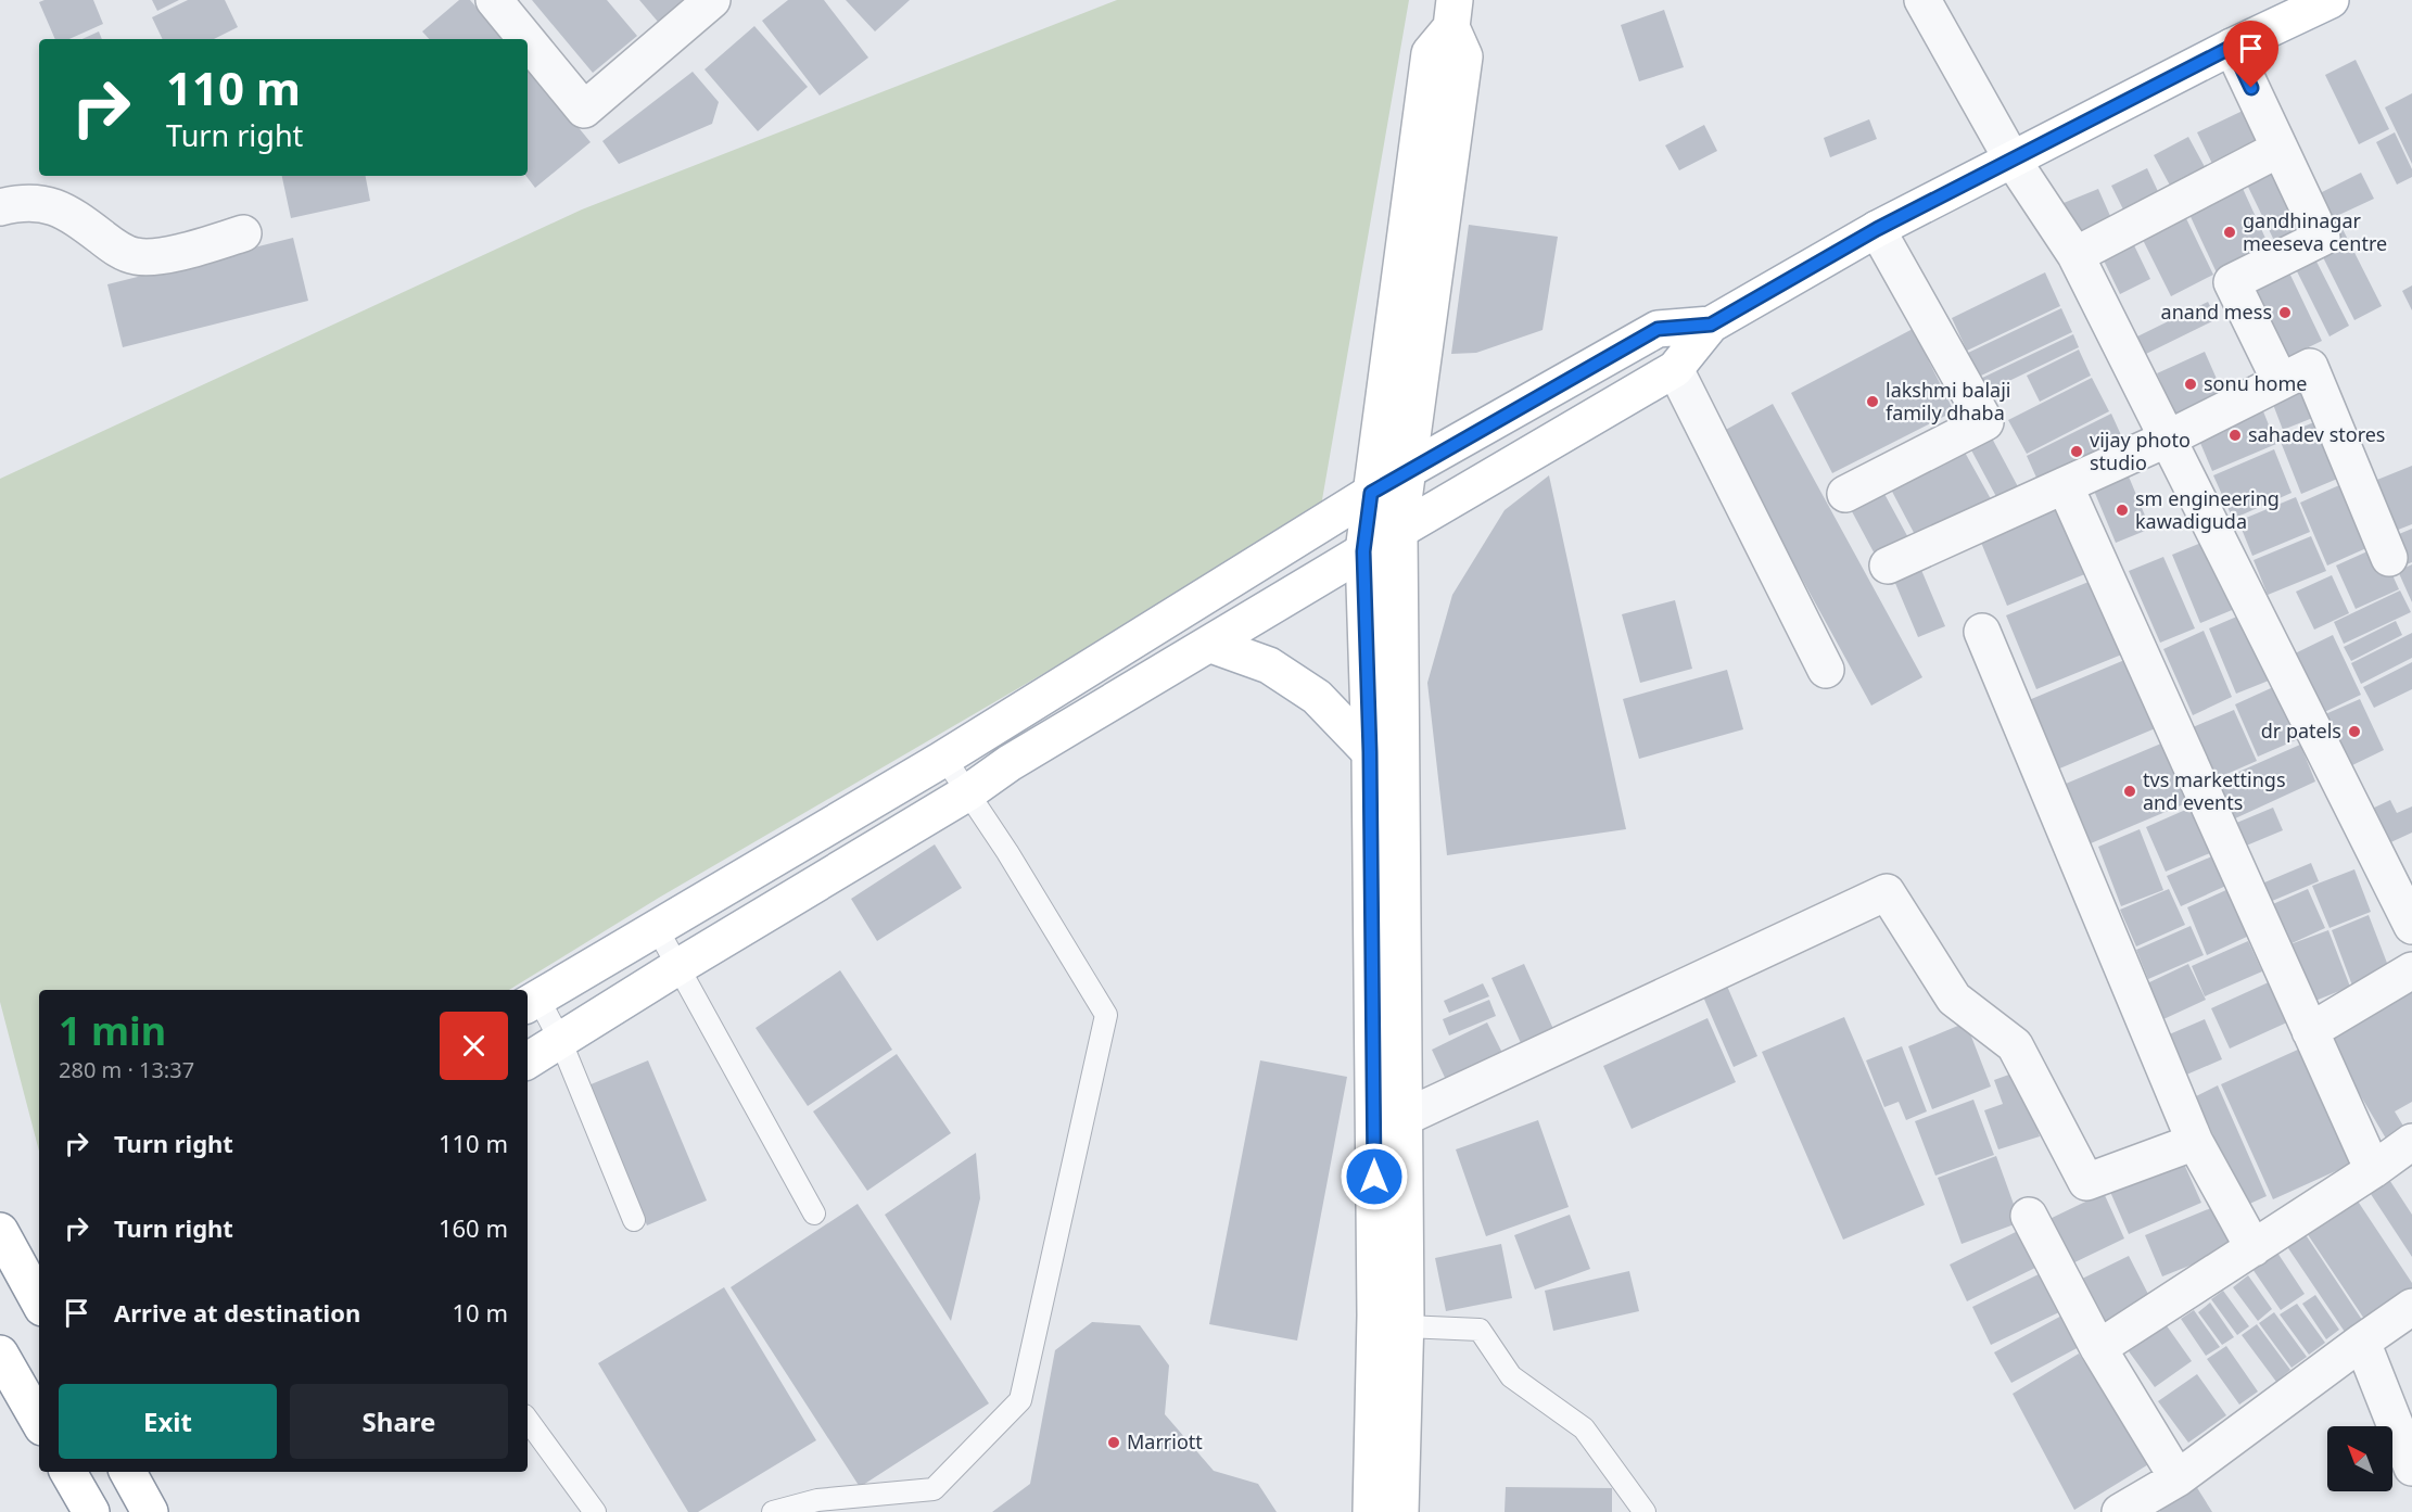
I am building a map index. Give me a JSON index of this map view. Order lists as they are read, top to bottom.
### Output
{
  "places": [
    "gandhinagar meeseva centre",
    "anand mess",
    "sonu home",
    "lakshmi balaji family dhaba",
    "sahadev stores",
    "vijay photo studio",
    "sm engineering kawadiguda",
    "dr patels",
    "tvs markettings and events",
    "Marriott"
  ],
  "north": "top left",
  "page": {
    "turn": ["110 m", "Turn right"],
    "heading": ["1 min", "280 m · 13:37"],
    "list": [
      {
        "name": "Turn right",
        "value": "110 m"
      },
      {
        "name": "Turn right",
        "value": "160 m"
      },
      {
        "name": "Arrive at destination",
        "value": "10 m"
      }
    ],
    "buttons": ["Exit", "Share"]
  }
}
